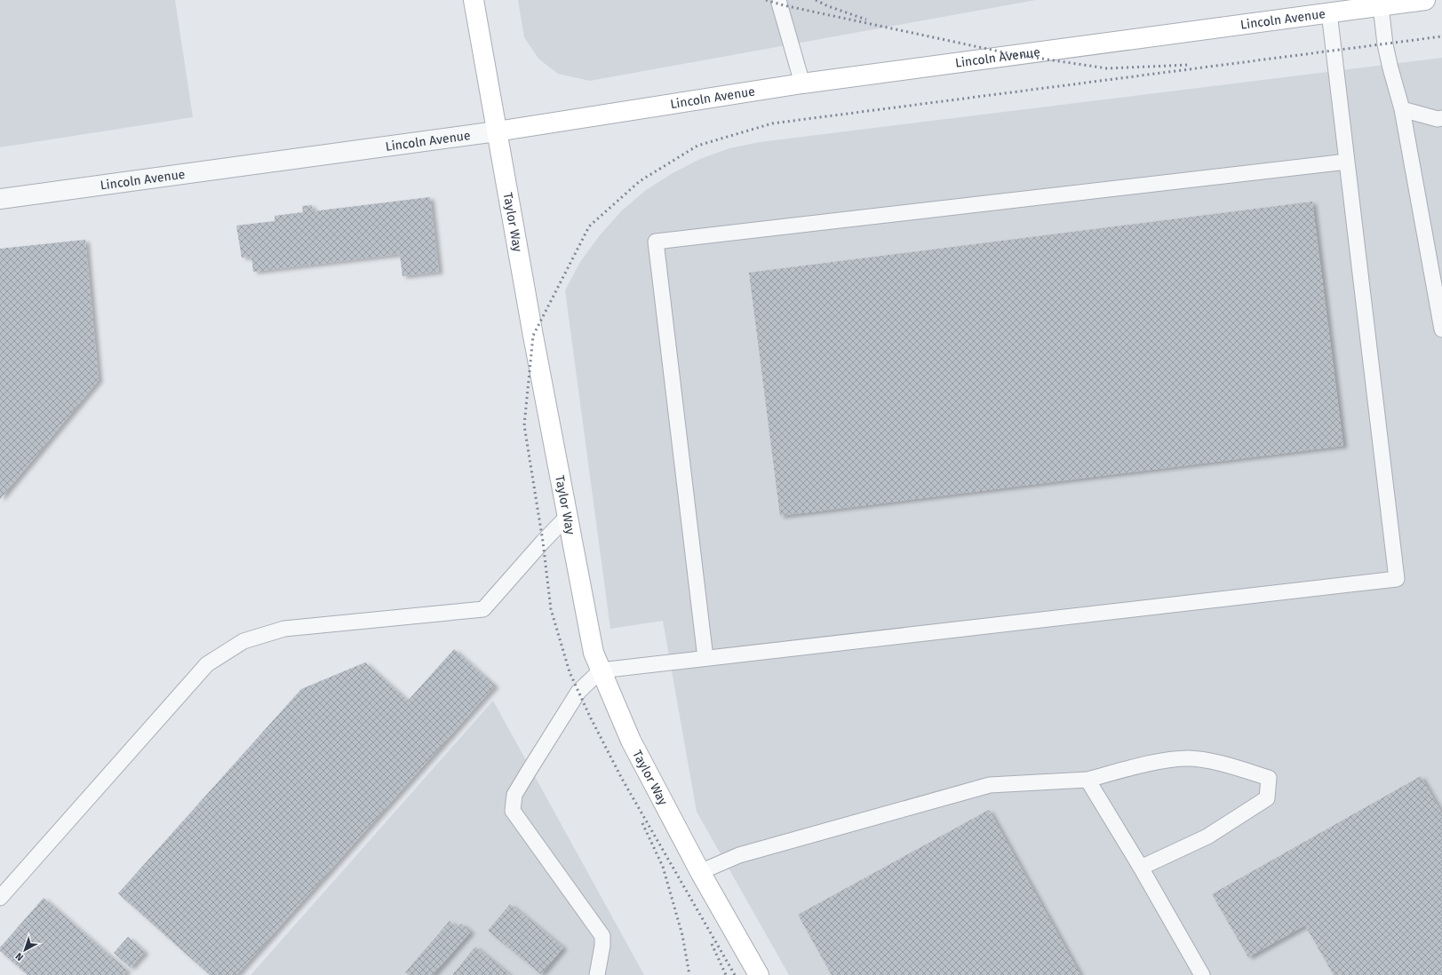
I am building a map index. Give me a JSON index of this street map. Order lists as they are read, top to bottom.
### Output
{
  "streets": {
    "street": ["Lincoln Avenue", "Taylor Way"]
  },
  "crossings": [
    ["Lincoln Avenue", "Taylor Way"]
  ],
  "north": "bottom left"
}
